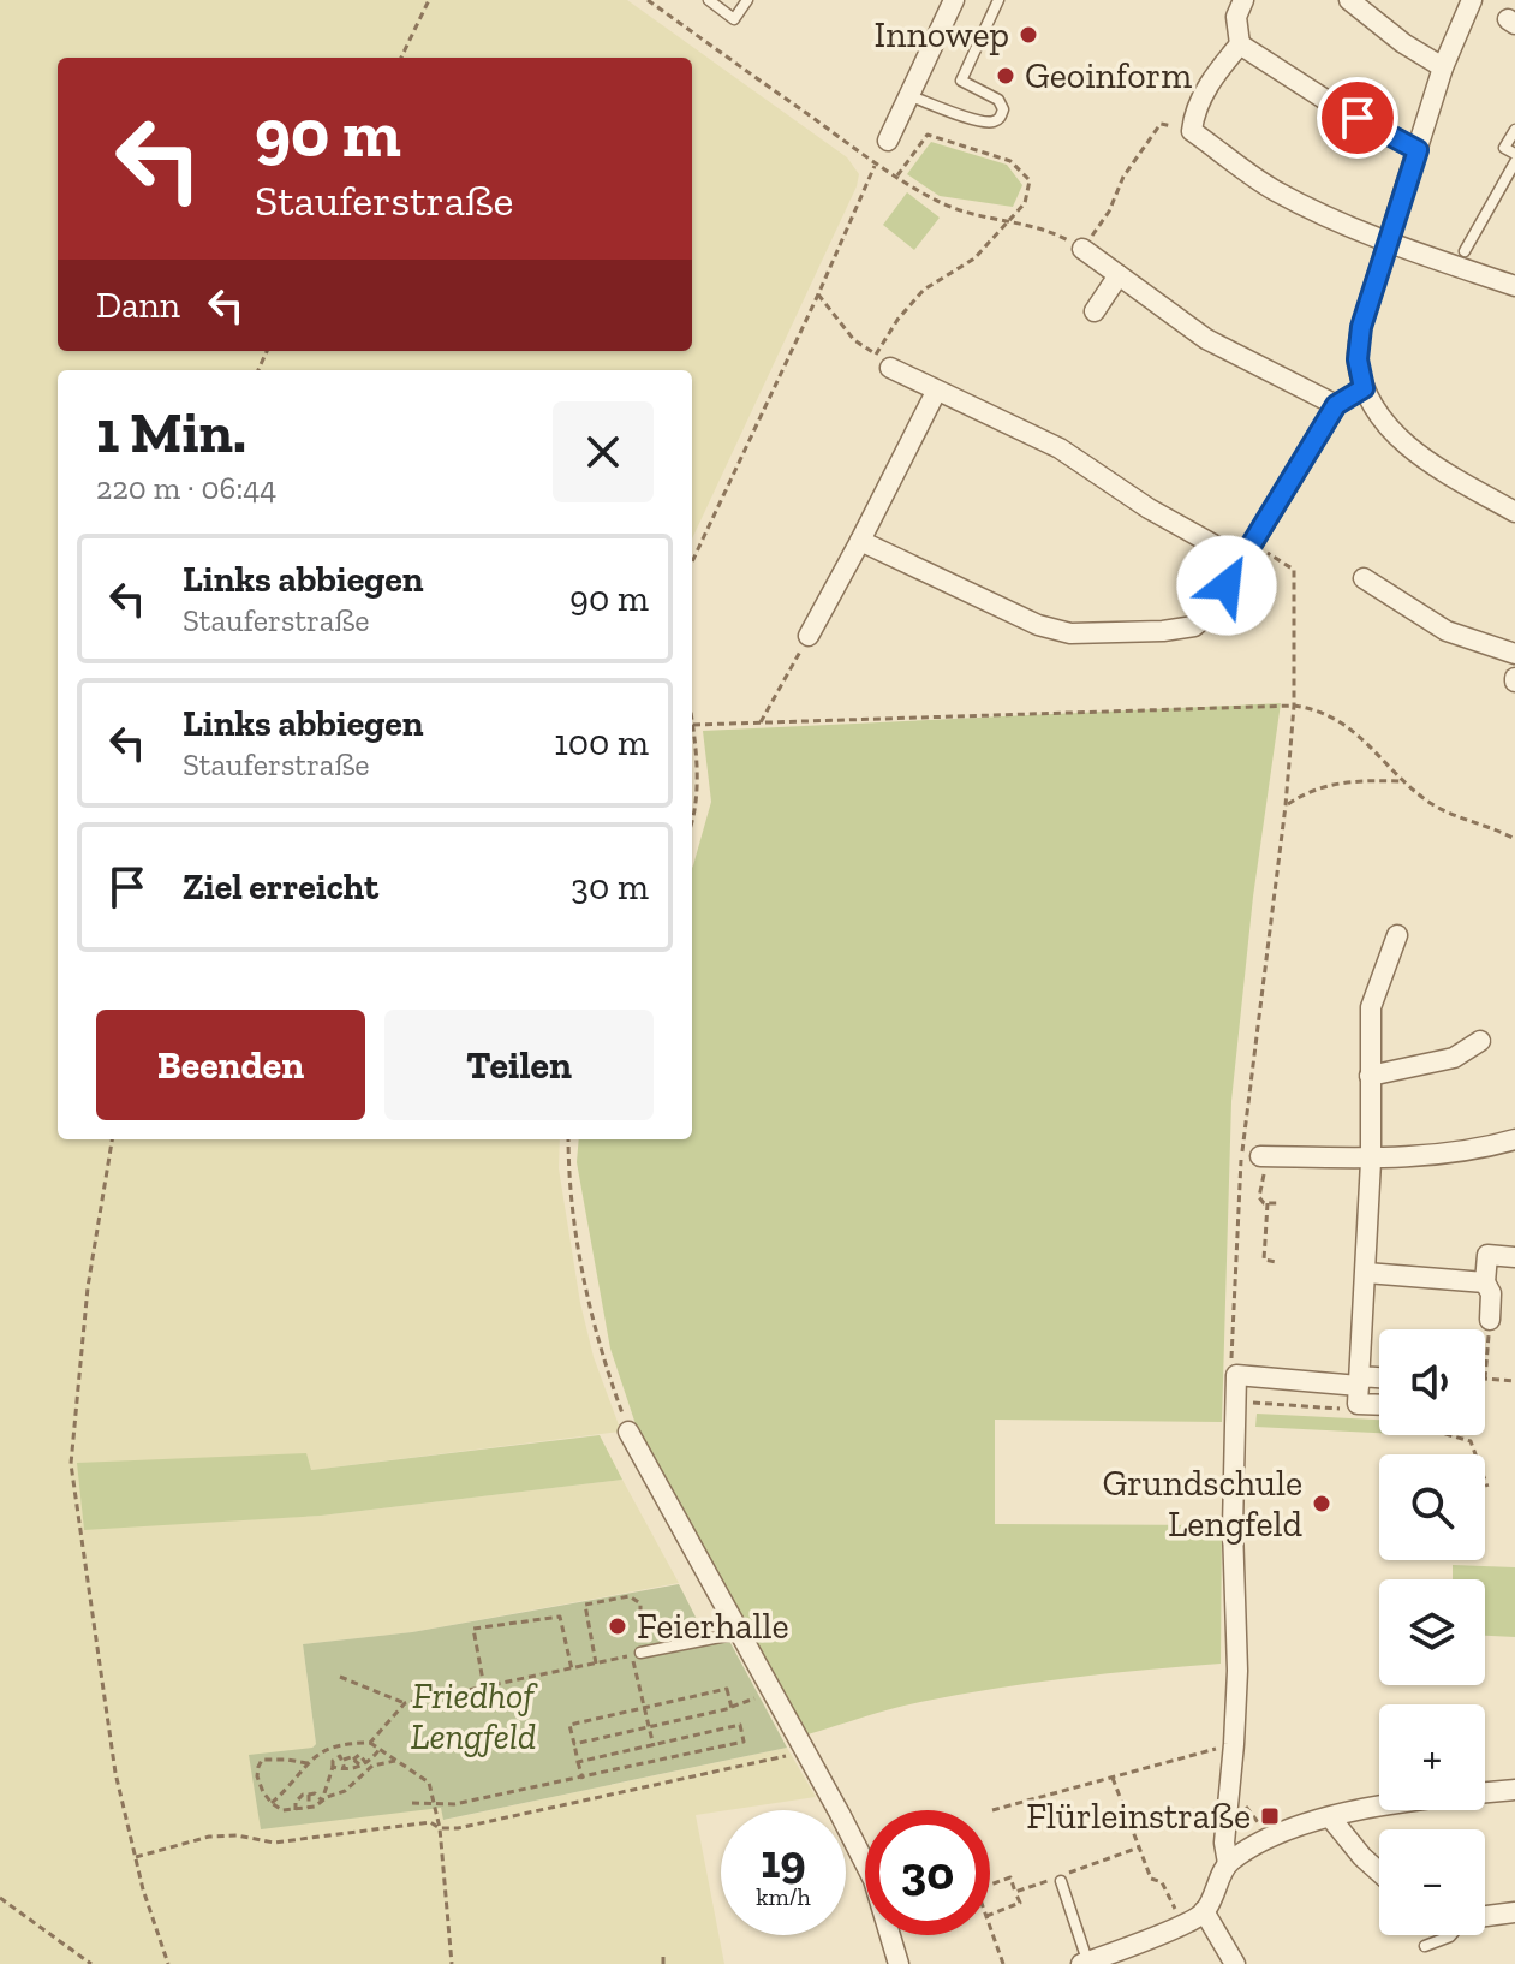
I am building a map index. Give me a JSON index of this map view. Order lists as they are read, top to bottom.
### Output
{
  "parks": ["Friedhof Lengfeld"],
  "places": {
    "other": [
      "Innowep",
      "Geoinform",
      "Grundschule Lengfeld",
      "Feierhalle"
    ],
    "transit": ["Flürleinstraße"]
  },
  "page": {
    "turn": ["90 m", "Stauferstraße"],
    "then": "Dann",
    "heading": ["1 Min.", "220 m · 06:44"],
    "list": [
      {
        "name": "Links abbiegen",
        "note": "Stauferstraße",
        "value": "90 m"
      },
      {
        "name": "Links abbiegen",
        "note": "Stauferstraße",
        "value": "100 m"
      },
      {
        "name": "Ziel erreicht",
        "value": "30 m"
      }
    ],
    "buttons": ["Beenden", "Teilen"],
    "map_buttons": ["+", "−"],
    "speed": "19 km/h",
    "limit": "30"
  }
}
